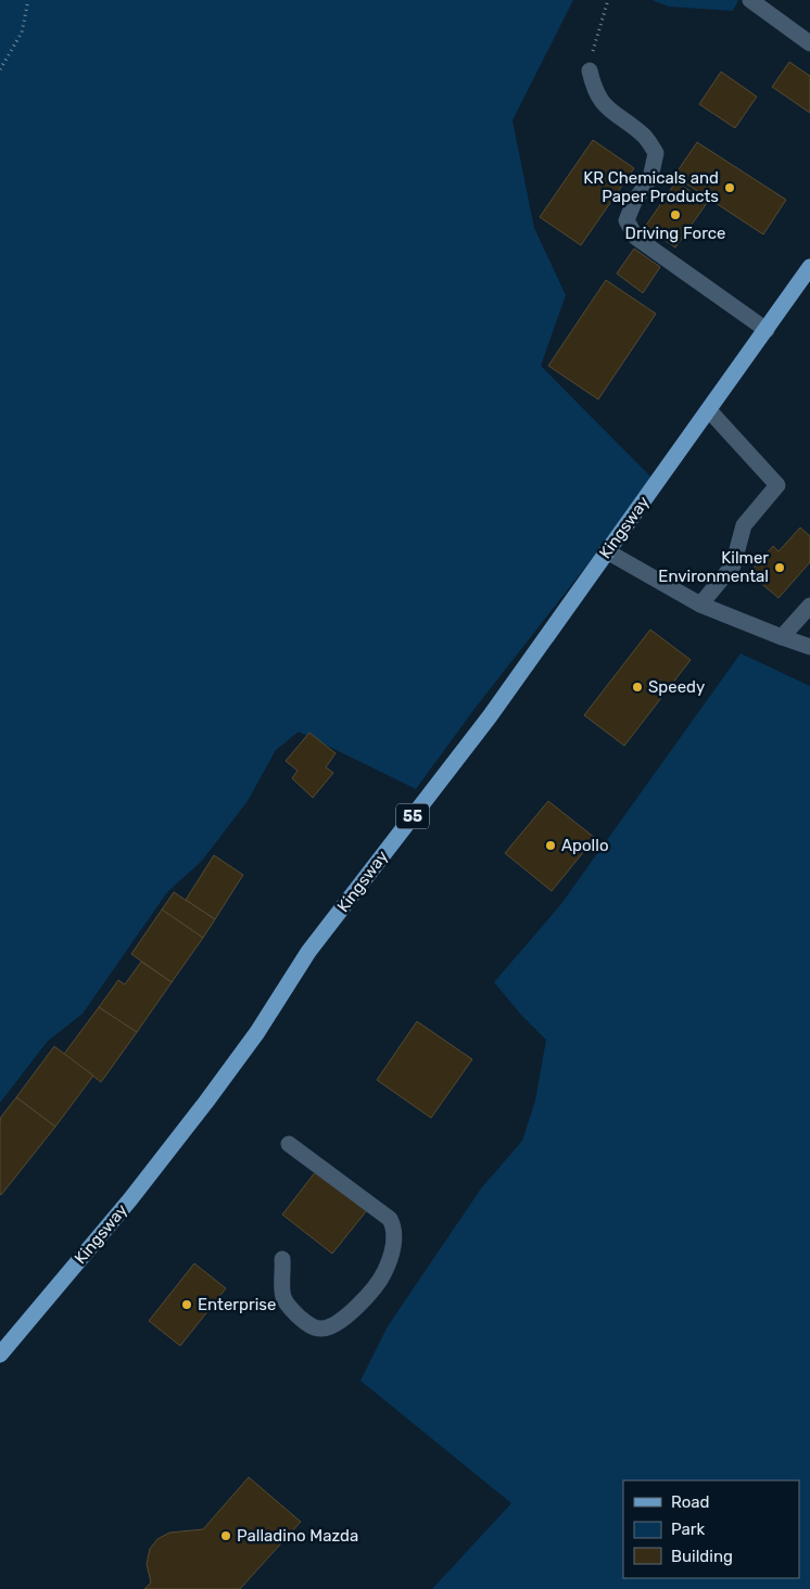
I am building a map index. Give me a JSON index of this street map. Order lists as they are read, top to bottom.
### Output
{
  "streets": {
    "main road": ["Kingsway", "55"]
  },
  "places": [
    "KR Chemicals and Paper Products",
    "Driving Force",
    "Kilmer Environmental",
    "Speedy",
    "Apollo",
    "Enterprise",
    "Palladino Mazda"
  ],
  "legend": ["Road", "Park", "Building"]
}
